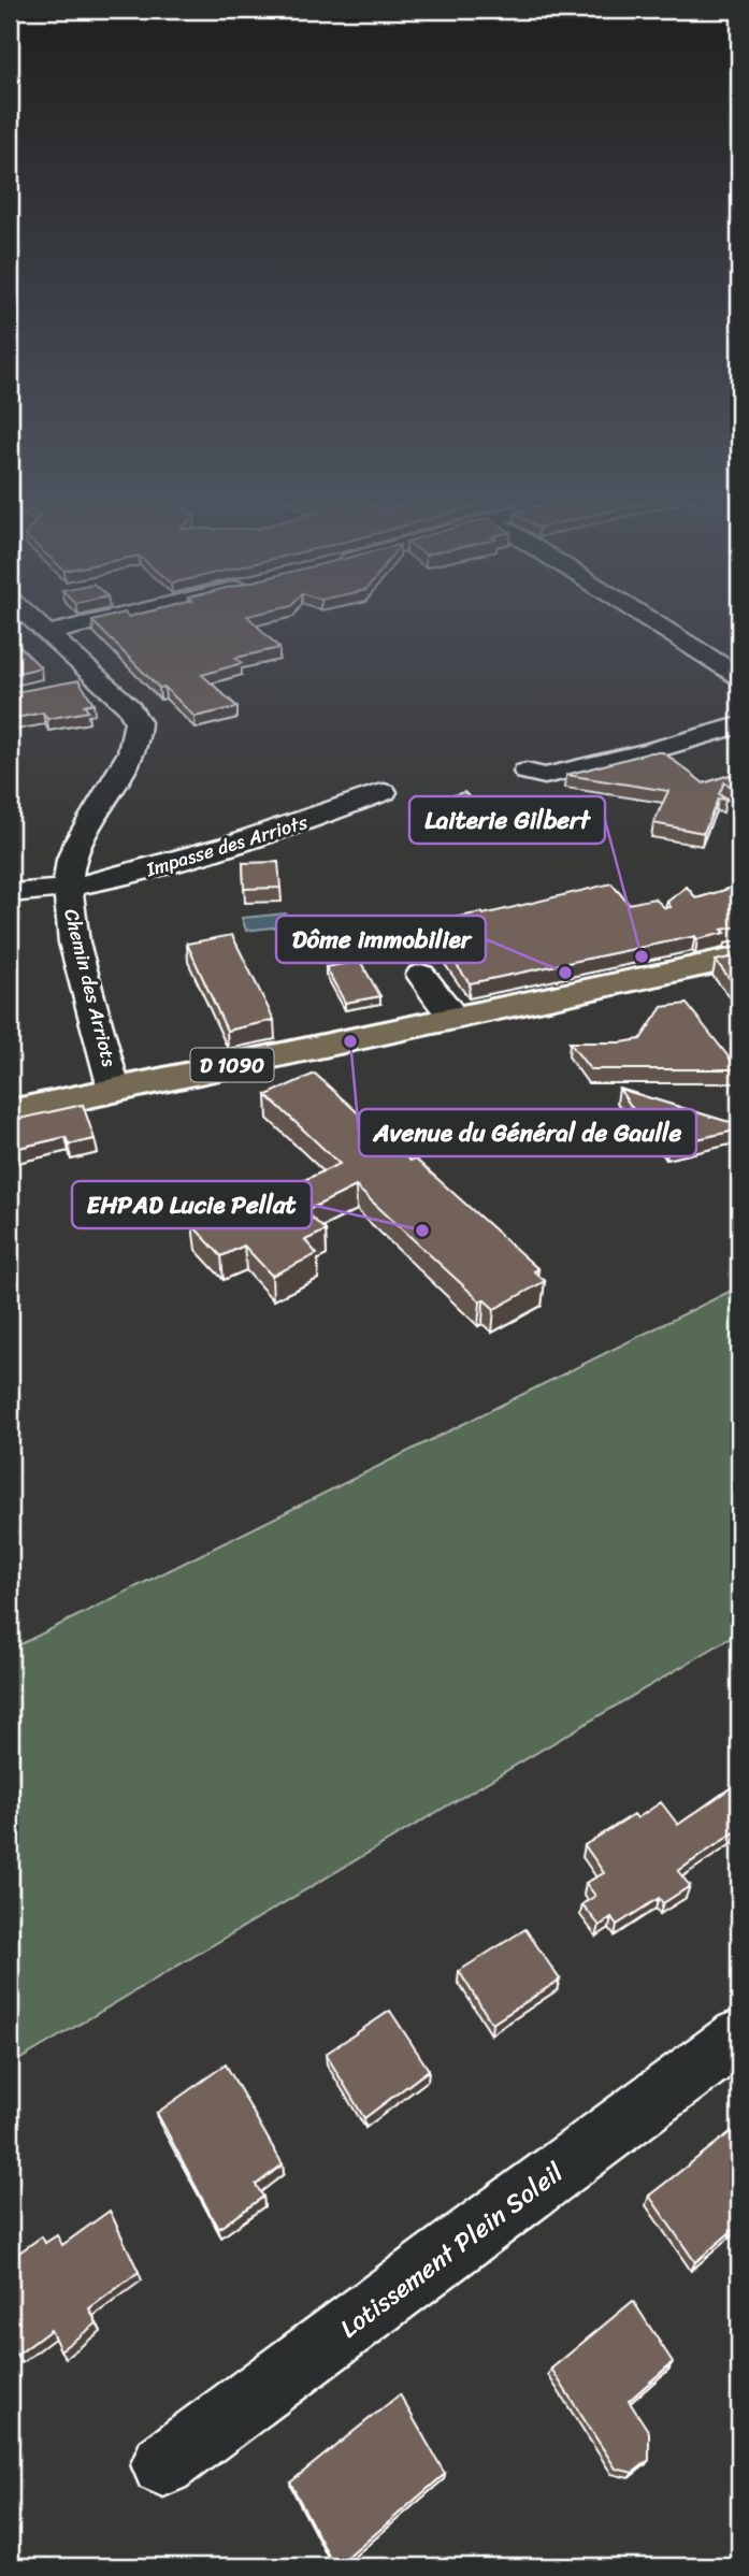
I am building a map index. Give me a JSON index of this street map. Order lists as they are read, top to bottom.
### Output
{
  "streets": {
    "main road": ["D 1090"],
    "street": ["Impasse des Arriots", "Chemin des Arriots", "Lotissement Plein Soleil"]
  },
  "crossings": [
    ["Impasse des Arriots", "Chemin des Arriots"],
    ["Chemin des Arriots", "D 1090"]
  ],
  "places": [
    "Laiterie Gilbert",
    "Dôme immobilier",
    "Avenue du Général de Gaulle",
    "EHPAD Lucie Pellat"
  ]
}
